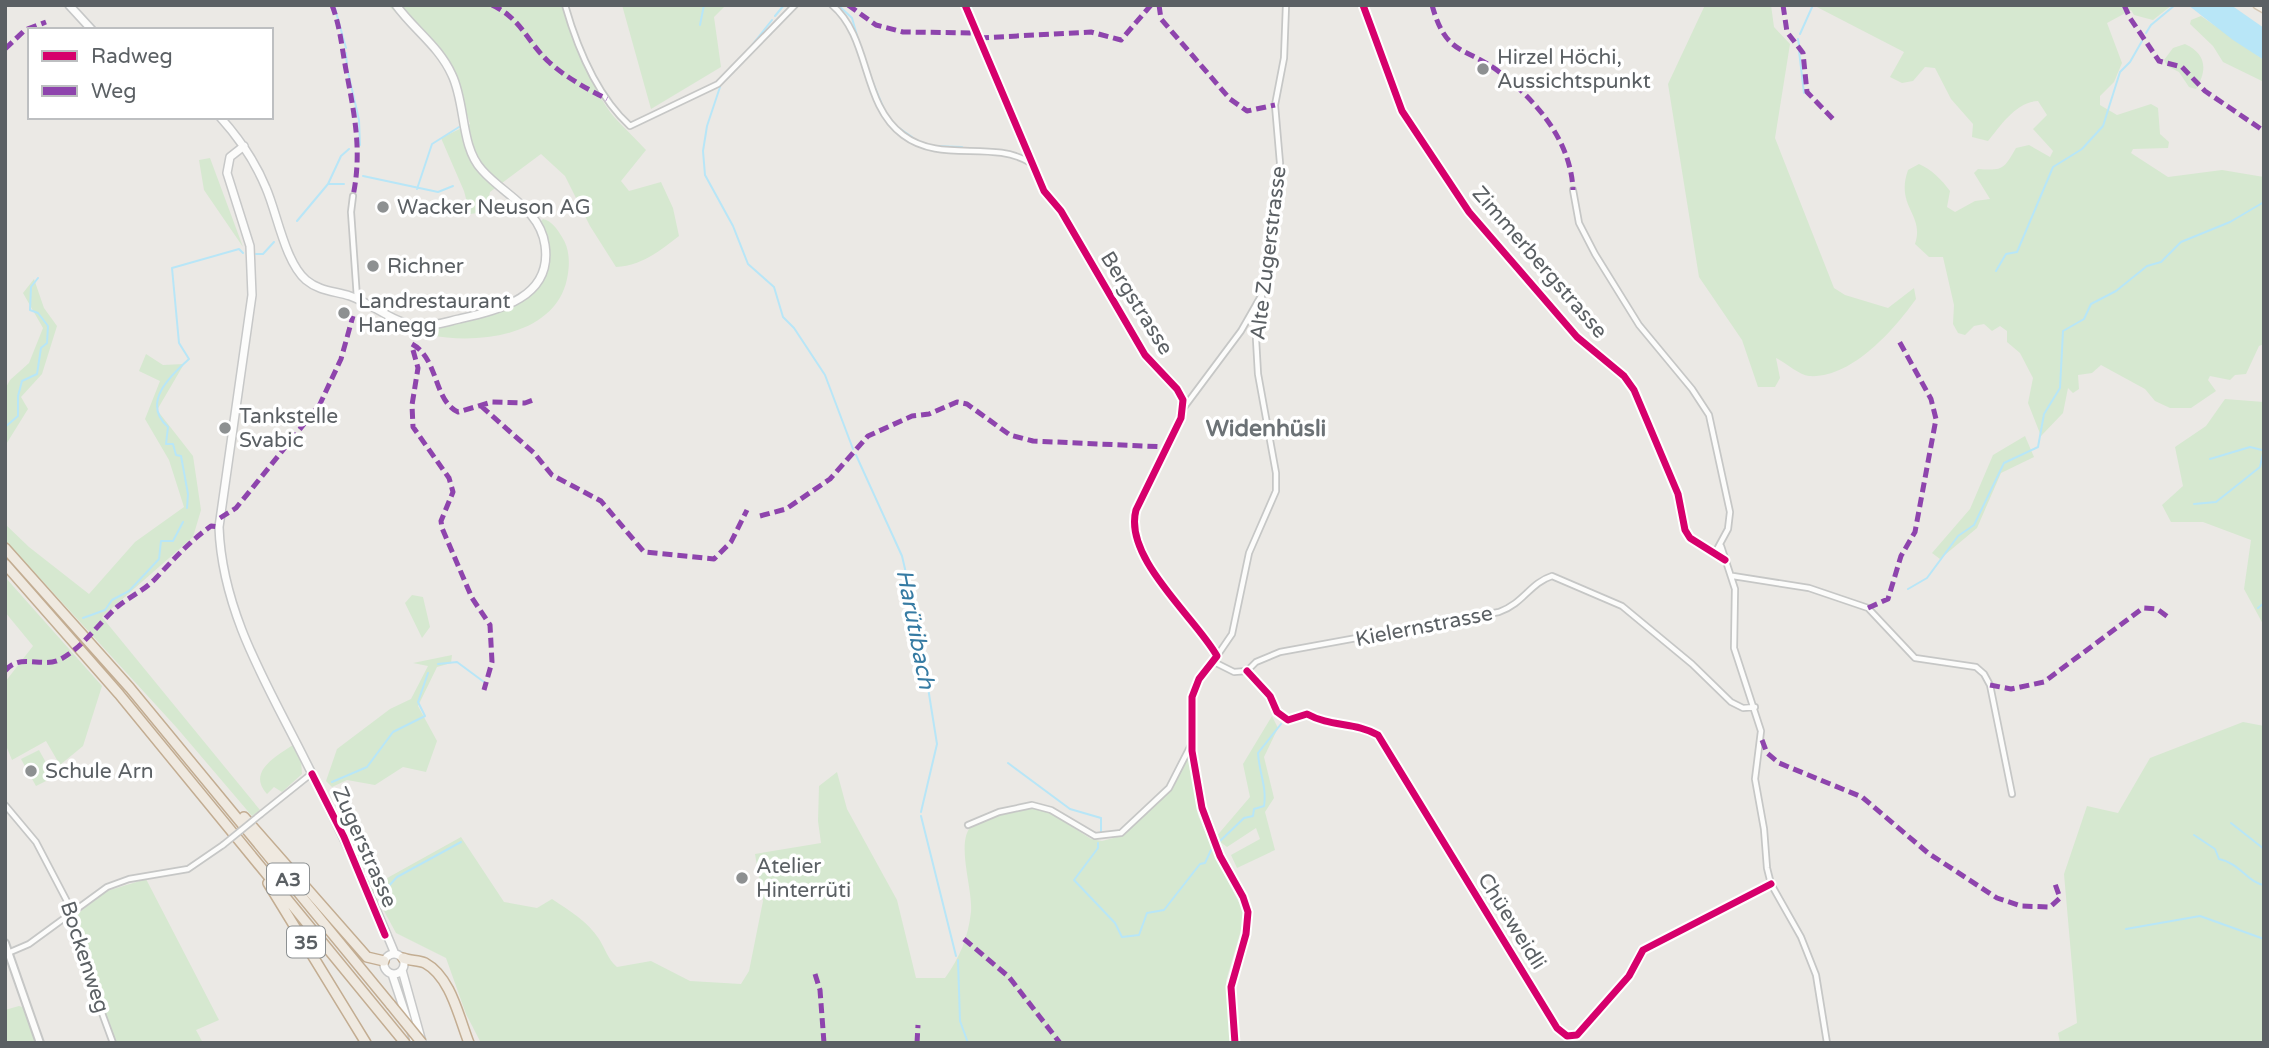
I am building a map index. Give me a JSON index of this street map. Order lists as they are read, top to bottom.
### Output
{
  "streets": {
    "highway": ["A3", "35"],
    "main road": ["Zugerstrasse"],
    "street": [
      "Alte Zugerstrasse",
      "Zimmerbergstrasse",
      "Bergstrasse",
      "Kielernstrasse",
      "Chüeweidli",
      "Bockenweg"
    ]
  },
  "crossings": [
    ["Kielernstrasse", "Chüeweidli"],
    ["A3", "35"]
  ],
  "districts": ["Widenhüsli"],
  "water": ["Harütibach"],
  "places": [
    "Hirzel Höchi, Aussichtspunkt",
    "Wacker Neuson AG",
    "Richner",
    "Landrestaurant Hanegg",
    "Tankstelle Svabic",
    "Schule Arn",
    "Atelier Hinterrüti"
  ],
  "legend": ["Radweg", "Weg"]
}
